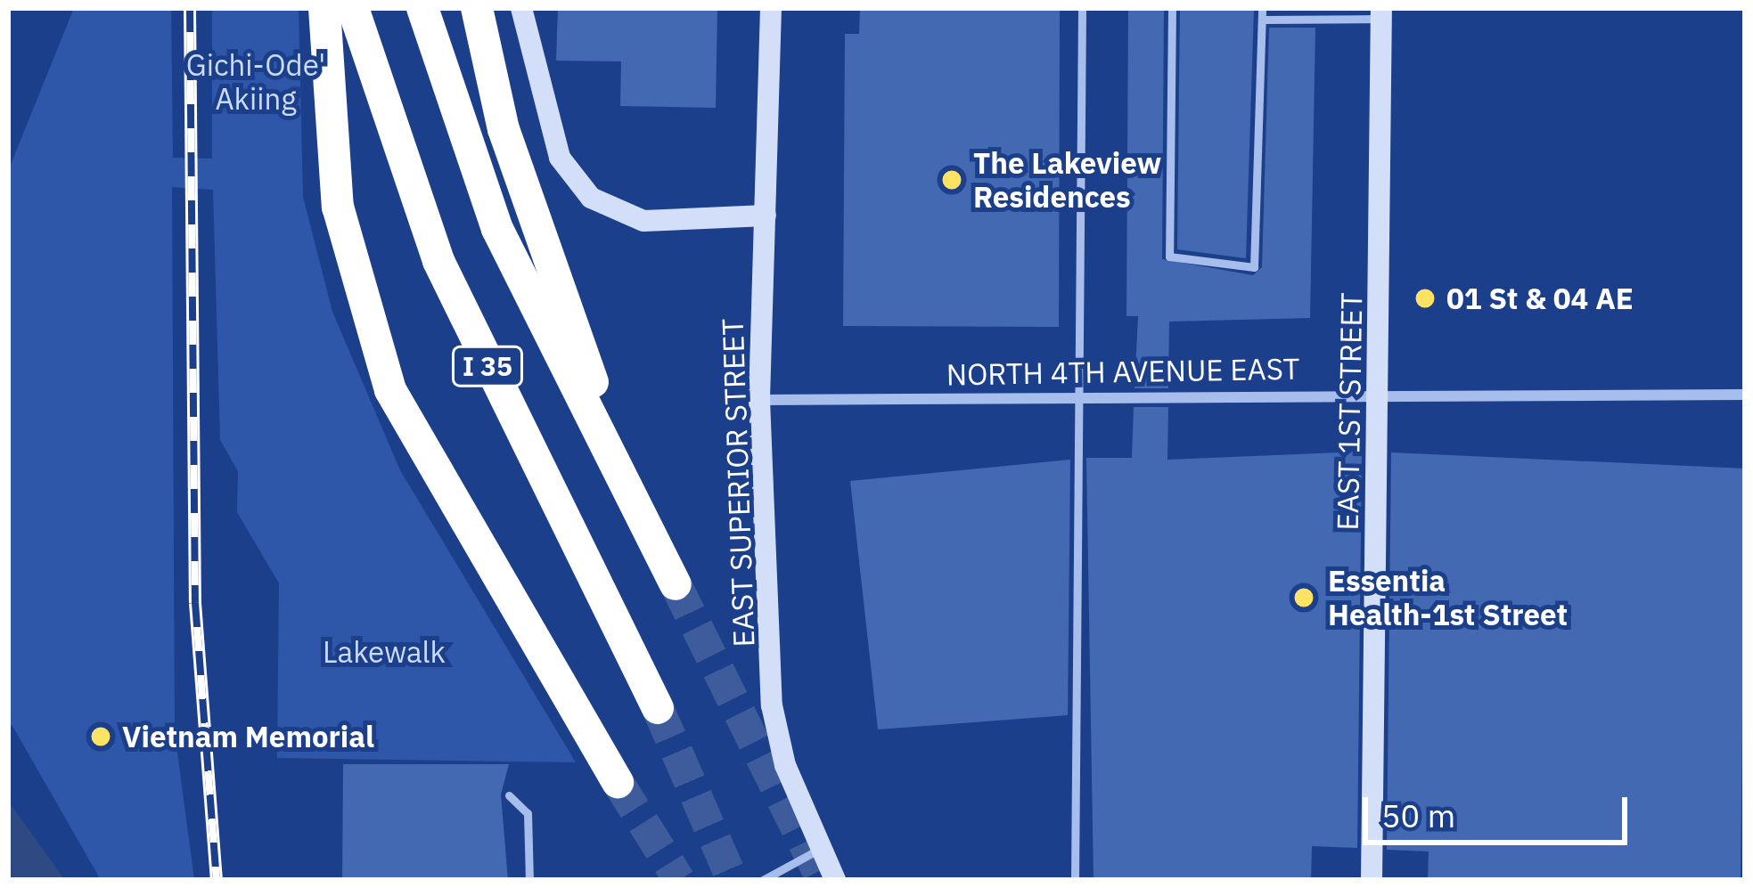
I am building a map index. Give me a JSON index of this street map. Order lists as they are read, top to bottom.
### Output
{
  "streets": {
    "highway": ["I 35"],
    "street": ["NORTH 4TH AVENUE EAST", "EAST 1ST STREET", "EAST SUPERIOR STREET"]
  },
  "crossings": [
    ["NORTH 4TH AVENUE EAST", "EAST 1ST STREET"],
    ["NORTH 4TH AVENUE EAST", "EAST SUPERIOR STREET"]
  ],
  "parks": ["Gichi-Ode' Akiing", "Lakewalk"],
  "places": [
    "The Lakeview Residences",
    "01 St & 04 AE",
    "Essentia Health-1st Street",
    "Vietnam Memorial"
  ],
  "scale_bar": "50 m"
}
